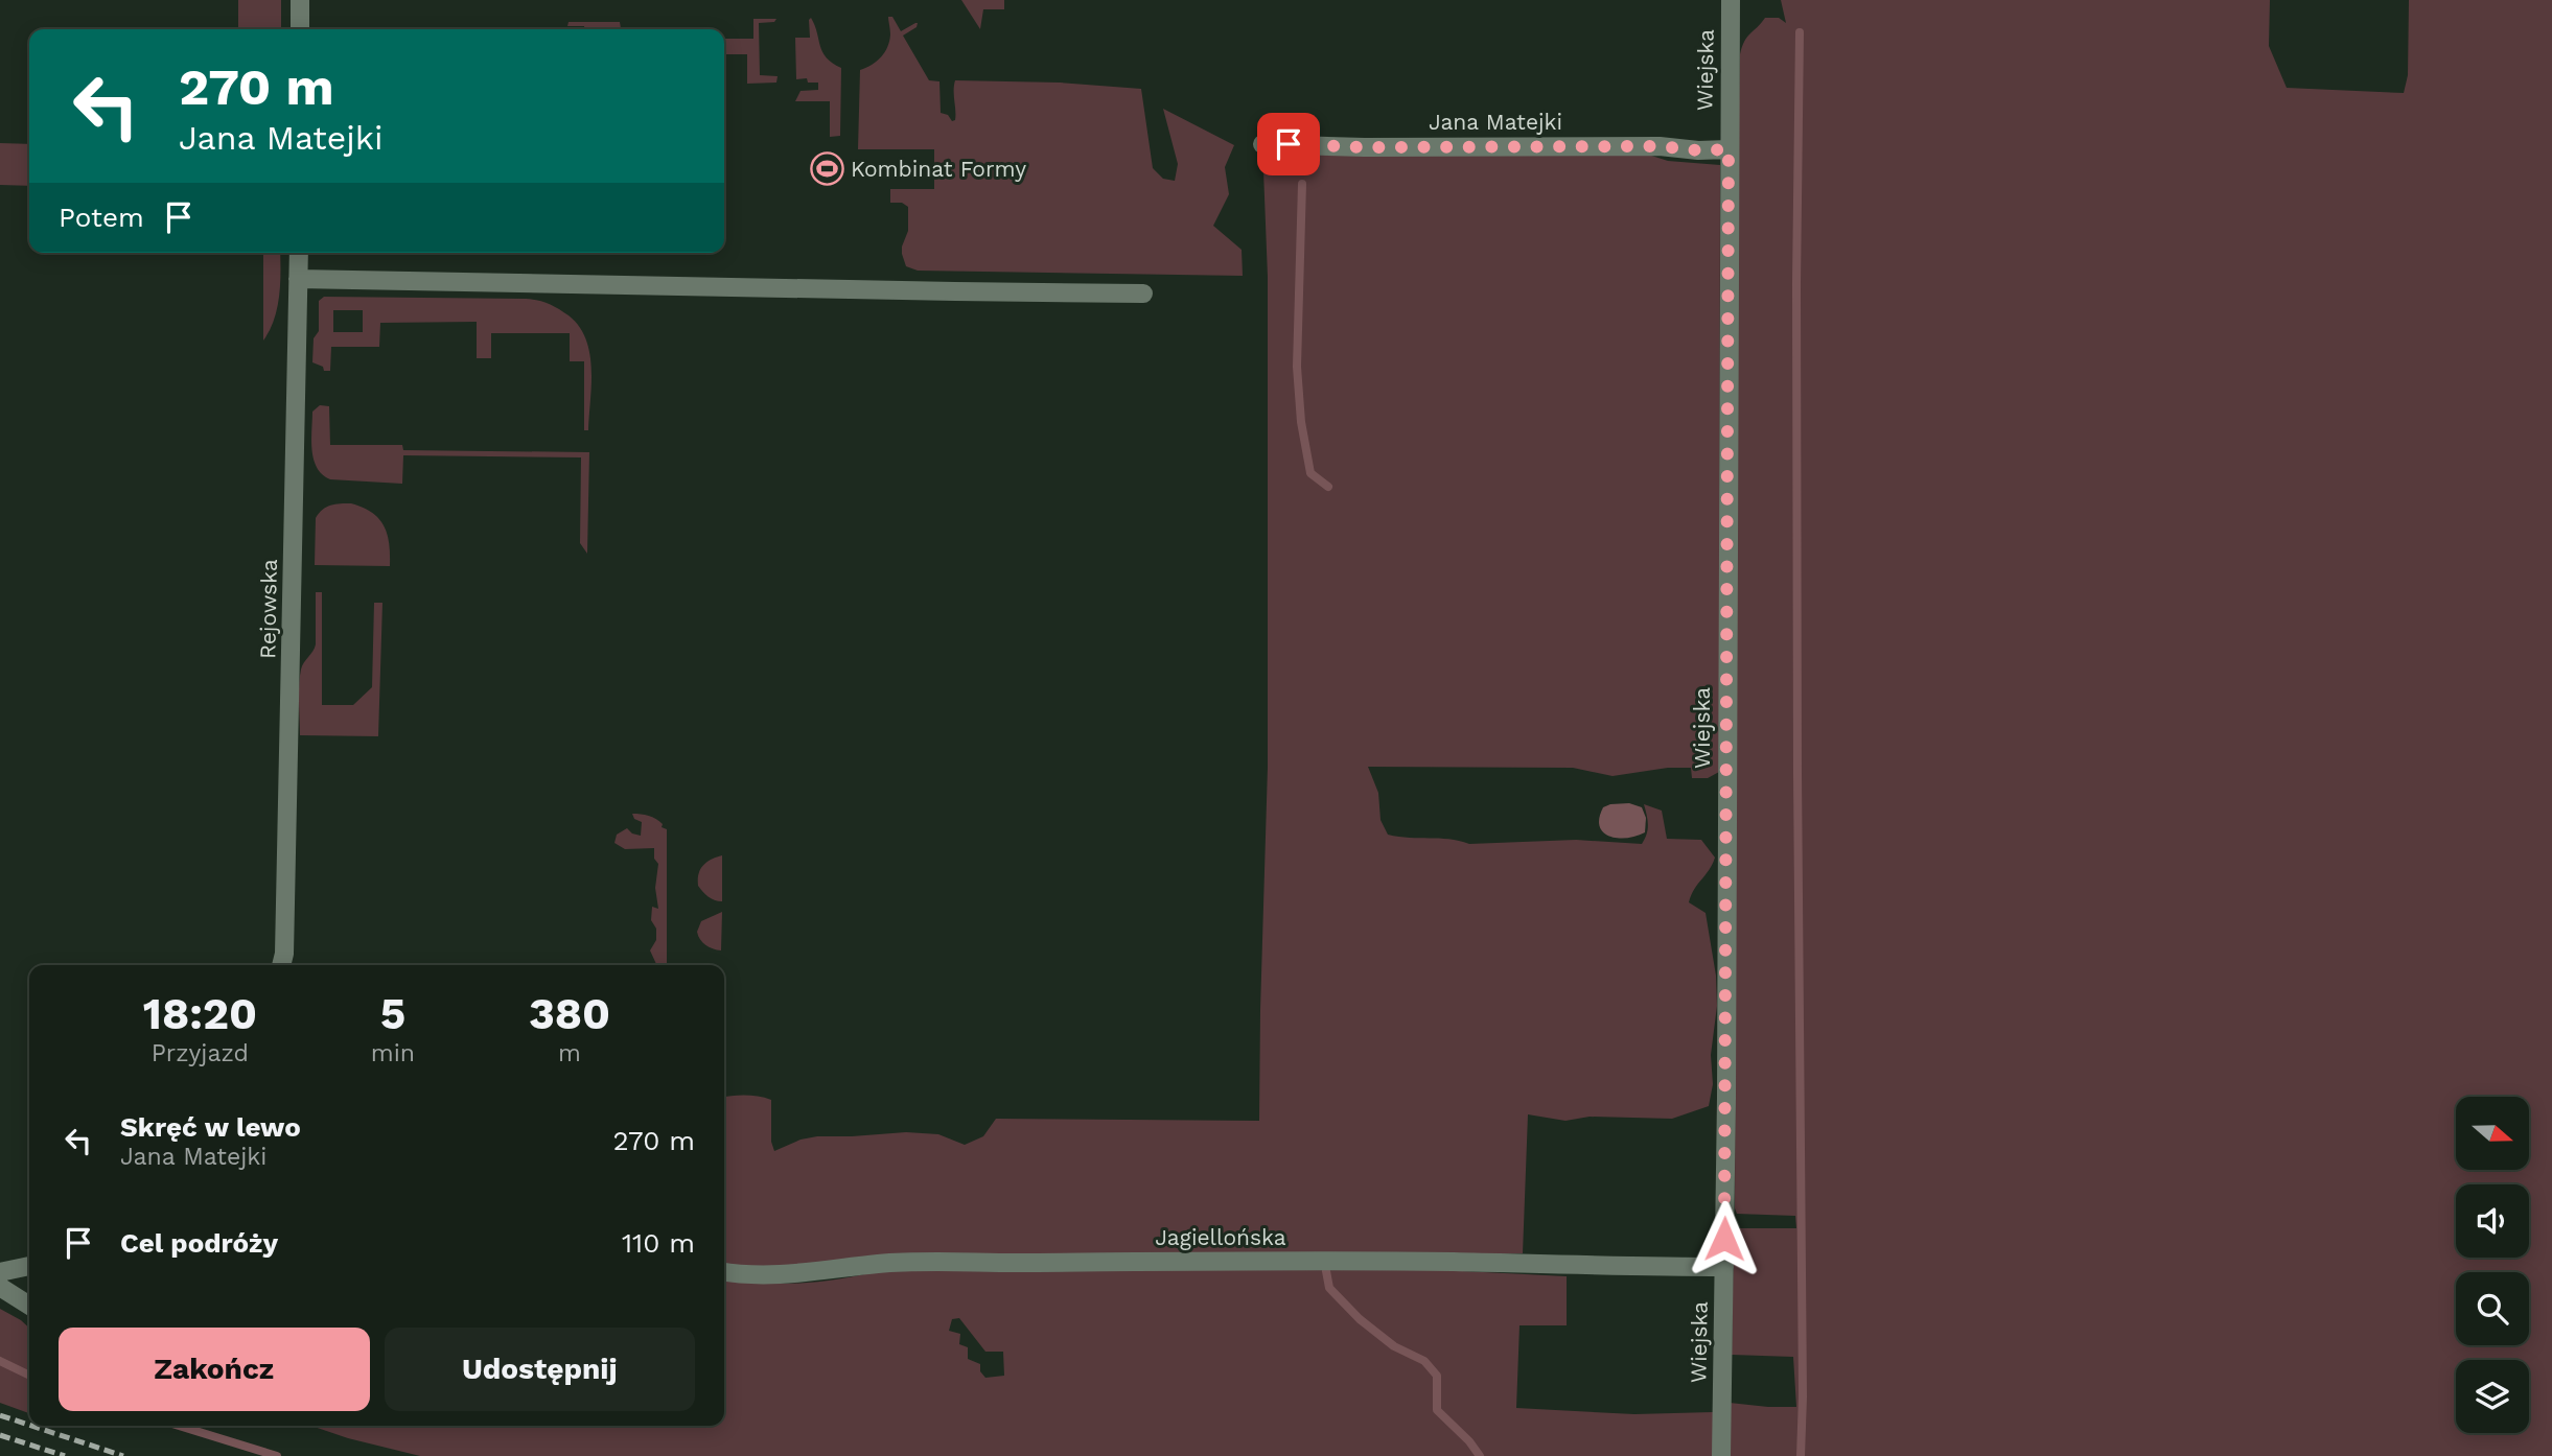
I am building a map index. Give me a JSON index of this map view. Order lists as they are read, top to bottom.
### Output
{
  "streets": {
    "street": [
      "Wiejska",
      "Jana Matejki",
      "Rejowska",
      "Jagiellońska"
    ]
  },
  "crossings": [
    ["Wiejska", "Jana Matejki"],
    ["Wiejska", "Jagiellońska"]
  ],
  "places": {
    "sports": ["Kombinat Formy"]
  },
  "north": "right",
  "page": {
    "turn": ["270 m", "Jana Matejki"],
    "then": "Potem",
    "eta": [
      "18:20",
      "Przyjazd",
      "5",
      "min",
      "380",
      "m"
    ],
    "list": [
      {
        "name": "Skręć w lewo",
        "note": "Jana Matejki",
        "value": "270 m"
      },
      {
        "name": "Cel podróży",
        "value": "110 m"
      }
    ],
    "buttons": ["Zakończ", "Udostępnij"]
  }
}
